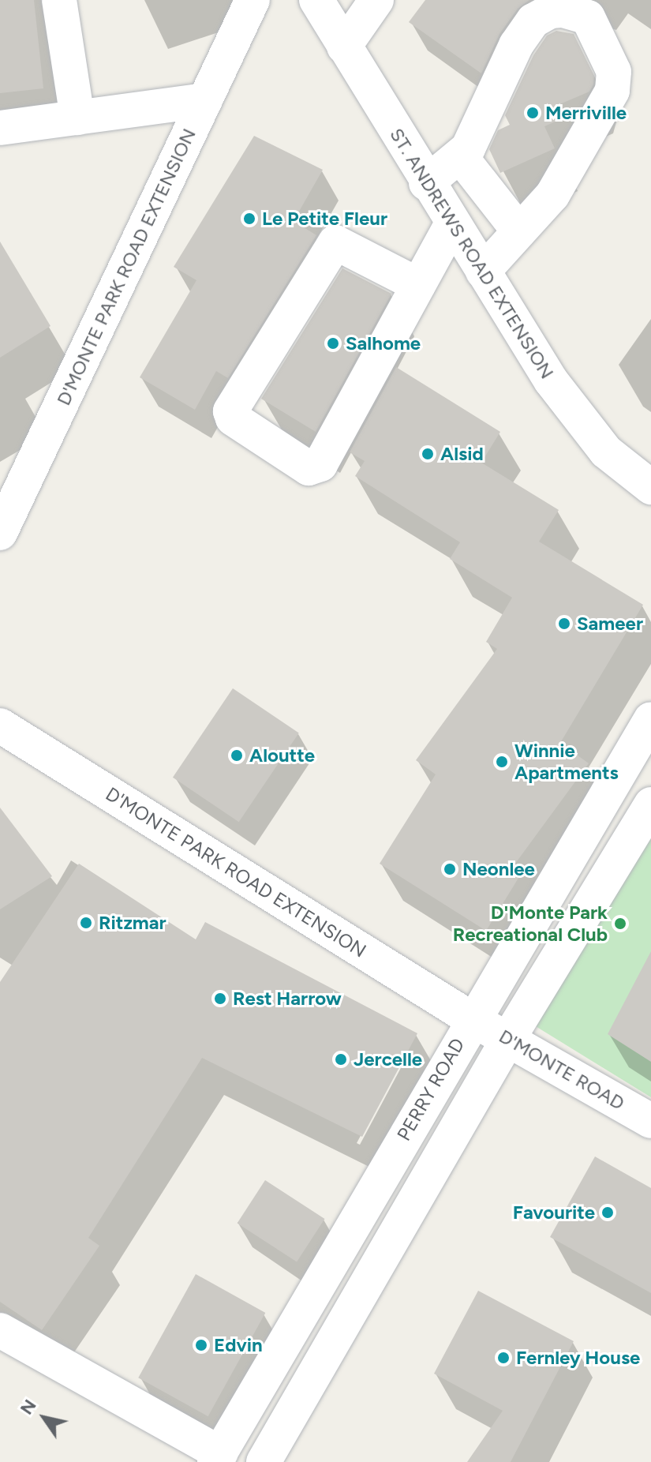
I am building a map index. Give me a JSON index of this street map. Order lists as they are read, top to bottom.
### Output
{
  "streets": {
    "street": [
      "ST. ANDREWS ROAD EXTENSION",
      "D'MONTE PARK ROAD EXTENSION",
      "D'MONTE ROAD",
      "PERRY ROAD"
    ]
  },
  "crossings": [
    ["D'MONTE PARK ROAD EXTENSION", "D'MONTE ROAD"],
    ["D'MONTE PARK ROAD EXTENSION", "PERRY ROAD"],
    ["D'MONTE ROAD", "PERRY ROAD"]
  ],
  "places": [
    "Merriville",
    "Le Petite Fleur",
    "Salhome",
    "Alsid",
    "Sameer",
    "Aloutte",
    "Winnie Apartments",
    "Neonlee",
    "Ritzmar",
    "D'Monte Park Recreational Club",
    "Rest Harrow",
    "Jercelle",
    "Favourite",
    "Edvin",
    "Fernley House"
  ],
  "north": "top left"
}
